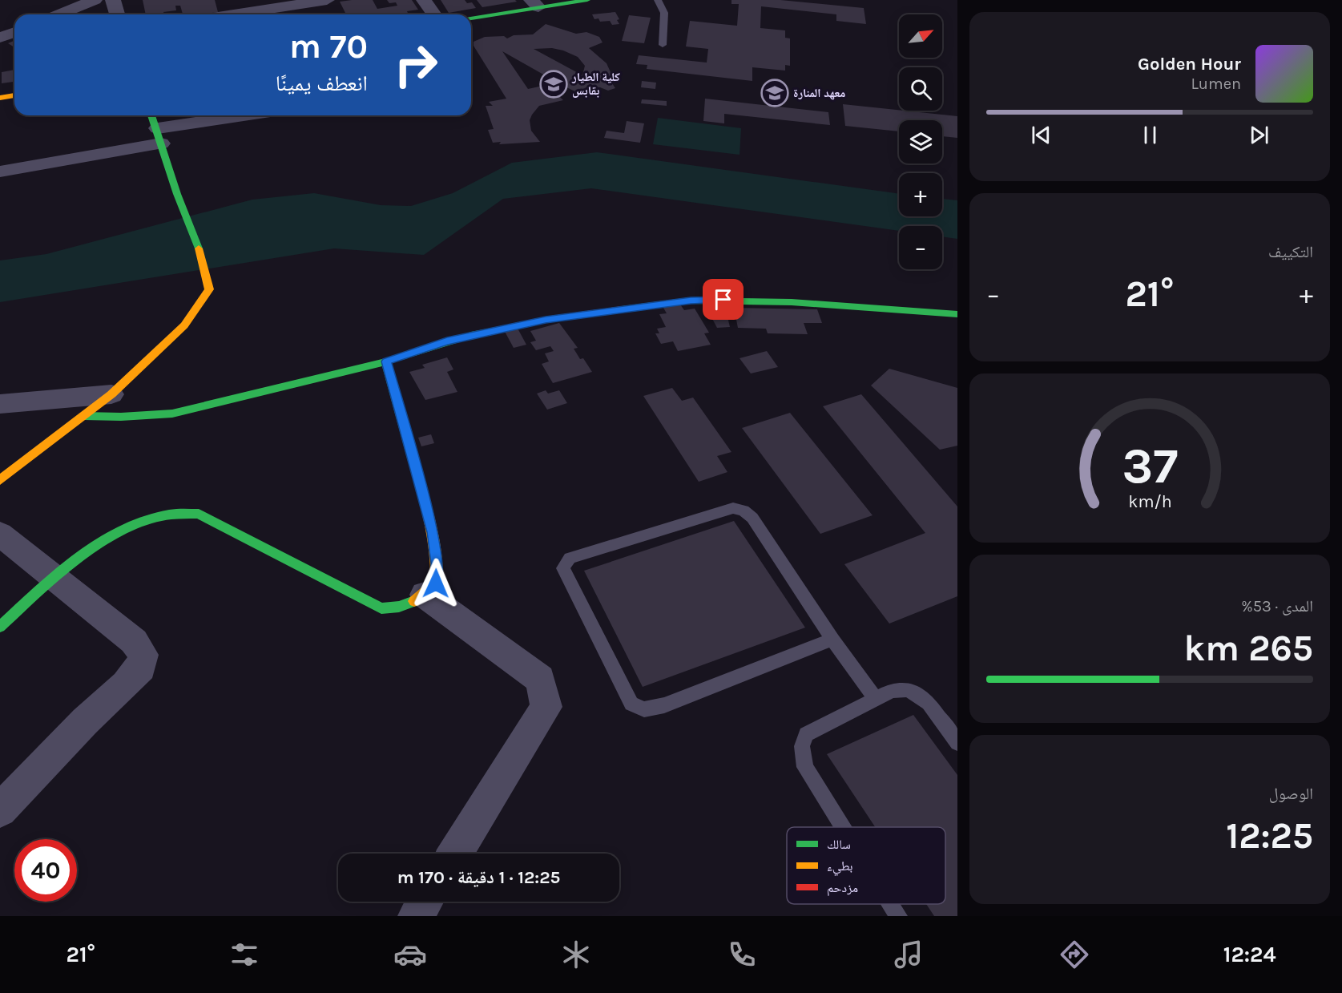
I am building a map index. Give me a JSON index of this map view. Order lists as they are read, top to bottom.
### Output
{
  "places": {
    "school or university": ["كلية الطيار بقابس", "معهد المنارة"]
  },
  "legend": ["سالك", "بطيء", "مزدحم"],
  "north": "top right",
  "page": {
    "map_buttons": ["+", "−"],
    "turn": ["70 m", "انعطف يمينًا"],
    "song": ["Golden Hour", "Lumen"],
    "tile": [
      "التكييف",
      ["المدى · 53%", "265 km"],
      ["الوصول", "12:25"]
    ],
    "heat": ["−", "21°", "+"],
    "limit": "40",
    "trip": "12:25 · 1 دقيقة · 170 m",
    "tabs": ["12:24", "21°"],
    "gauge": ["37", "km/h"]
  }
}
